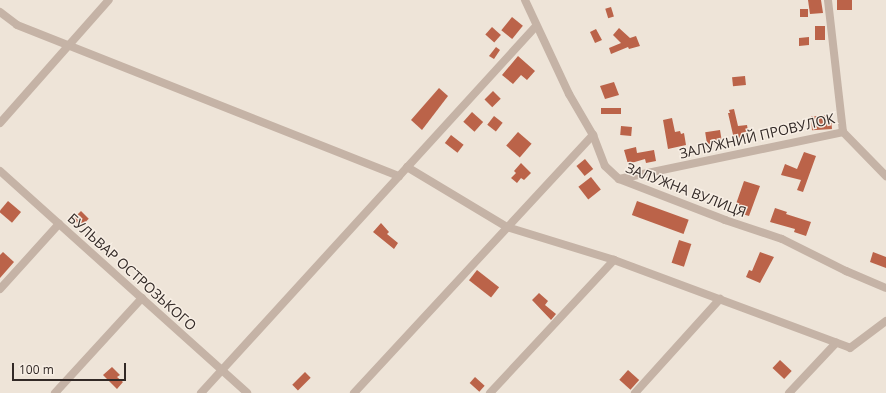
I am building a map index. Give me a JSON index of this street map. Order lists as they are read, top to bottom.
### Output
{
  "streets": {
    "street": ["ЗАЛУЖНИЙ ПРОВУЛОК", "ЗАЛУЖНА ВУЛИЦЯ", "БУЛЬВАР ОСТРОЗЬКОГО"]
  },
  "crossings": [
    ["ЗАЛУЖНИЙ ПРОВУЛОК", "ЗАЛУЖНА ВУЛИЦЯ"]
  ],
  "scale_bar": "100 m"
}
